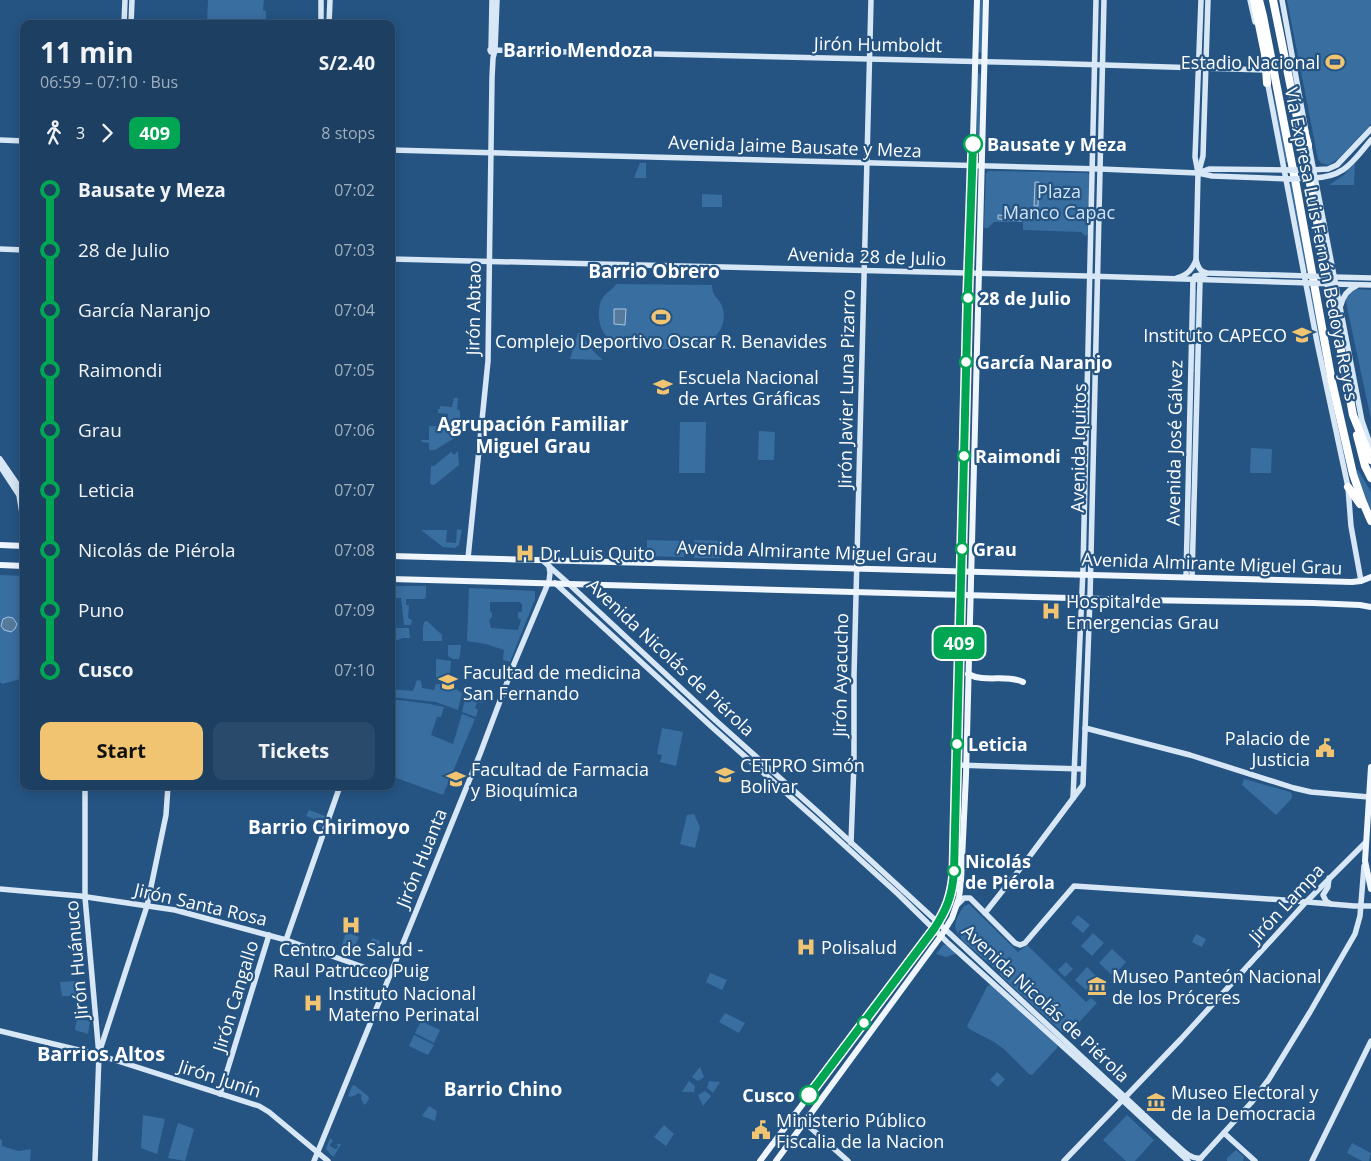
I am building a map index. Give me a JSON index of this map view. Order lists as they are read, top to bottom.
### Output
{
  "streets": {
    "highway": ["Vía Expresa Luis Fernán Bedoya Reyes"],
    "main road": [
      "Jirón Humboldt",
      "Avenida Jaime Bausate y Meza",
      "Avenida 28 de Julio",
      "Jirón Abtao",
      "Jirón Javier Luna Pizarro",
      "Avenida José Gálvez",
      "Avenida Iquitos",
      "Avenida Almirante Miguel Grau",
      "Avenida Nicolás de Piérola",
      "Jirón Ayacucho",
      "Jirón Huanta",
      "Jirón Lampa",
      "Jirón Santa Rosa",
      "Jirón Huánuco",
      "Jirón Cangallo",
      "Jirón Junín"
    ]
  },
  "crossings": [
    ["Jirón Humboldt", "Jirón Abtao"],
    ["Jirón Humboldt", "Jirón Javier Luna Pizarro"],
    ["Jirón Humboldt", "Avenida Iquitos"],
    ["Avenida Jaime Bausate y Meza", "Jirón Abtao"],
    ["Avenida Jaime Bausate y Meza", "Jirón Javier Luna Pizarro"],
    ["Avenida Jaime Bausate y Meza", "Avenida Iquitos"],
    ["Avenida 28 de Julio", "Jirón Abtao"],
    ["Avenida 28 de Julio", "Jirón Javier Luna Pizarro"],
    ["Avenida 28 de Julio", "Avenida José Gálvez"],
    ["Avenida 28 de Julio", "Avenida Iquitos"],
    ["Jirón Abtao", "Avenida Almirante Miguel Grau"],
    ["Jirón Javier Luna Pizarro", "Avenida Almirante Miguel Grau"],
    ["Jirón Javier Luna Pizarro", "Jirón Ayacucho"],
    ["Avenida José Gálvez", "Avenida Almirante Miguel Grau"],
    ["Avenida Iquitos", "Avenida Almirante Miguel Grau"],
    ["Avenida Almirante Miguel Grau", "Avenida Nicolás de Piérola"],
    ["Avenida Almirante Miguel Grau", "Jirón Ayacucho"],
    ["Avenida Almirante Miguel Grau", "Jirón Huanta"],
    ["Avenida Nicolás de Piérola", "Jirón Ayacucho"],
    ["Avenida Nicolás de Piérola", "Jirón Huanta"],
    ["Avenida Nicolás de Piérola", "Jirón Lampa"],
    ["Jirón Huanta", "Jirón Santa Rosa"],
    ["Jirón Huanta", "Jirón Junín"],
    ["Jirón Santa Rosa", "Jirón Huánuco"],
    ["Jirón Santa Rosa", "Jirón Cangallo"],
    ["Jirón Huánuco", "Jirón Junín"],
    ["Jirón Cangallo", "Jirón Junín"]
  ],
  "districts": [
    "Barrio Mendoza",
    "Barrio Obrero",
    "Agrupación Familiar Miguel Grau",
    "Barrio Chirimoyo",
    "Barrios Altos",
    "Barrio Chino"
  ],
  "parks": ["Plaza Manco Capac"],
  "places": {
    "sports": ["Estadio Nacional", "Complejo Deportivo Oscar R. Benavides"],
    "other": [
      "Bausate y Meza",
      "28 de Julio",
      "García Naranjo",
      "Raimondi",
      "Grau",
      "Leticia",
      "Nicolás de Piérola",
      "Cusco"
    ],
    "school or university": [
      "Instituto CAPECO",
      "Escuela Nacional de Artes Gráficas",
      "Facultad de medicina San Fernando",
      "CETPRO Simón Bolivar",
      "Facultad de Farmacia y Bioquímica"
    ],
    "hospital": [
      "Dr. Luis Quito",
      "Hospital de Emergencias Grau",
      "Centro de Salud - Raul Patrucco Puig",
      "Polisalud",
      "Instituto Nacional Materno Perinatal"
    ],
    "public building": ["Palacio de Justicia", "Ministerio Público Fiscalia de la Nacion"],
    "museum": ["Museo Panteón Nacional de los Próceres", "Museo Electoral y de la Democracia"]
  },
  "lines": ["bus line 409"],
  "page": {
    "on_map": "409",
    "heading": ["11 min", "06:59 – 07:10 · Bus", "S/2.40"],
    "legs": ["3", "409", "8 stops"],
    "list": [
      {
        "name": "Bausate y Meza",
        "value": "07:02"
      },
      {
        "name": "28 de Julio",
        "value": "07:03"
      },
      {
        "name": "García Naranjo",
        "value": "07:04"
      },
      {
        "name": "Raimondi",
        "value": "07:05"
      },
      {
        "name": "Grau",
        "value": "07:06"
      },
      {
        "name": "Leticia",
        "value": "07:07"
      },
      {
        "name": "Nicolás de Piérola",
        "value": "07:08"
      },
      {
        "name": "Puno",
        "value": "07:09"
      },
      {
        "name": "Cusco",
        "value": "07:10"
      }
    ],
    "buttons": ["Start", "Tickets"]
  }
}
